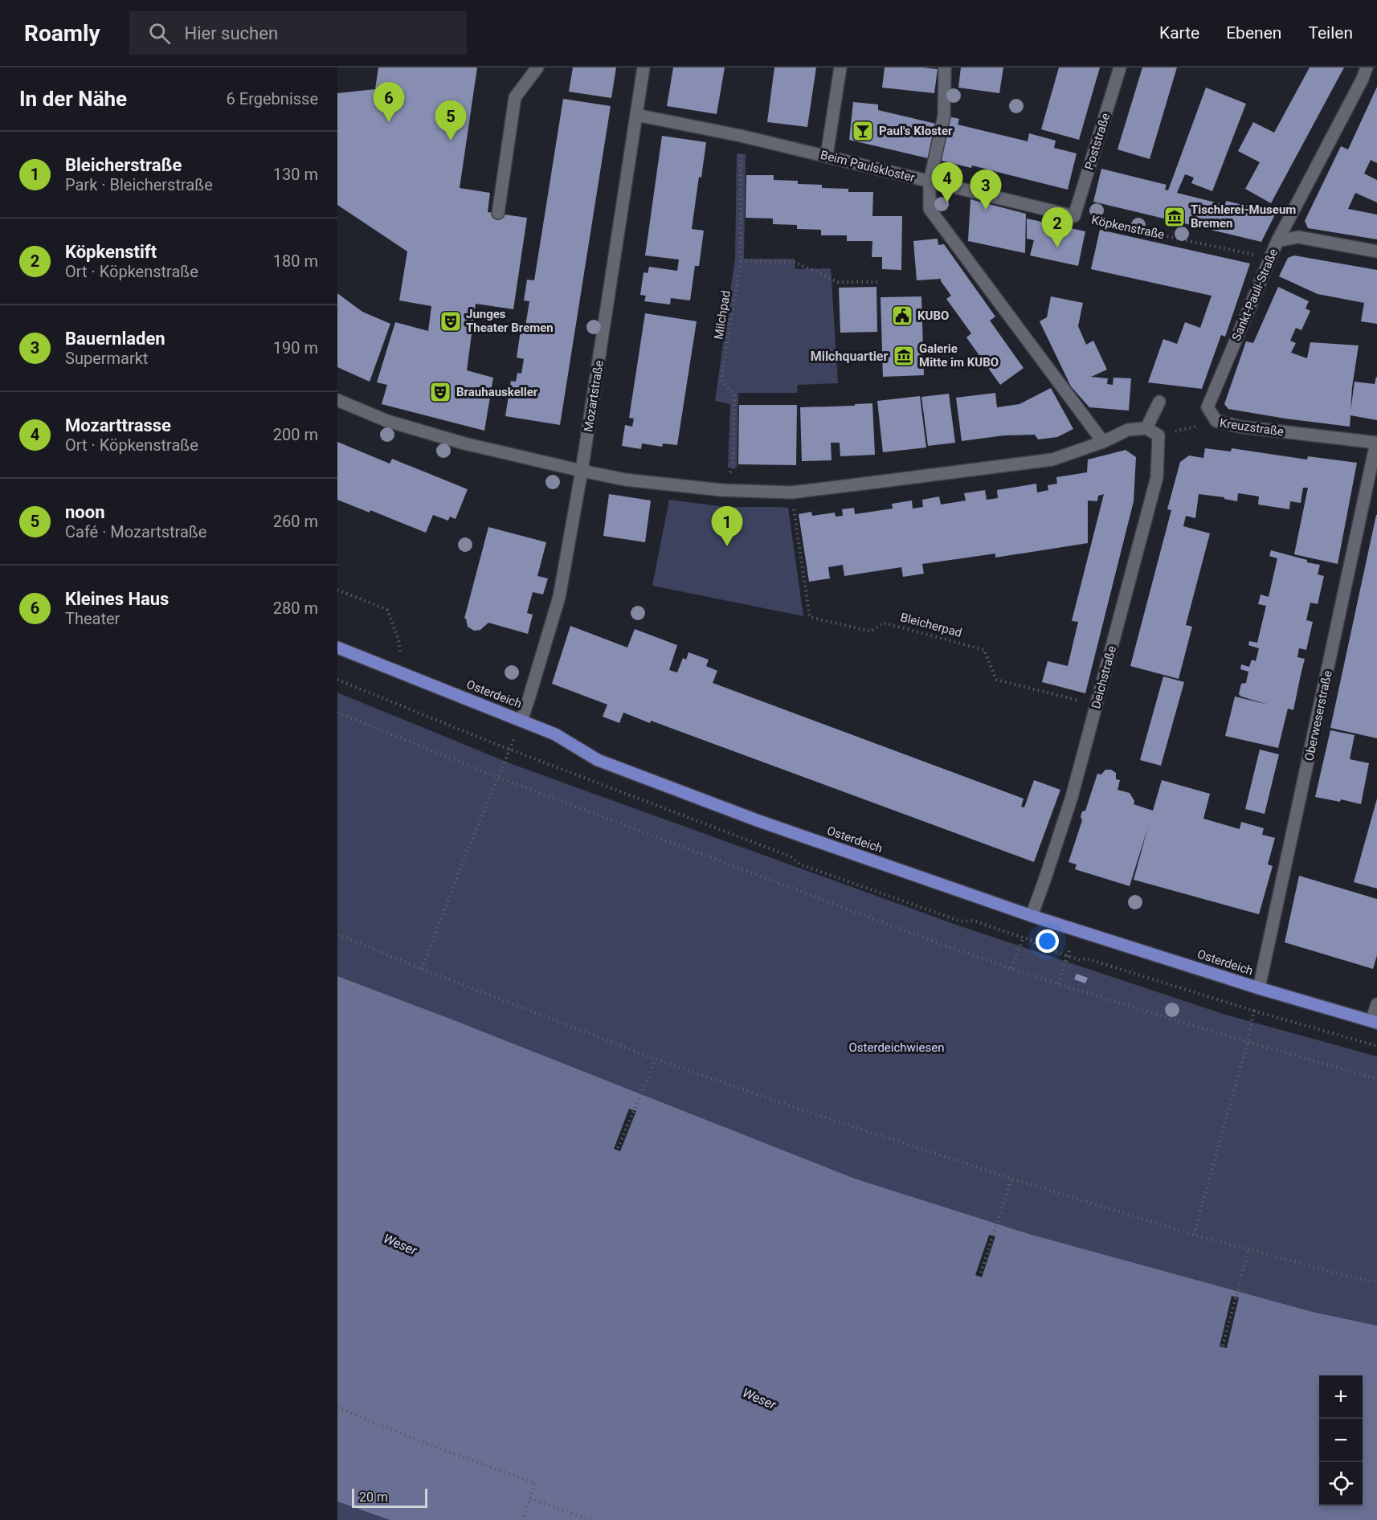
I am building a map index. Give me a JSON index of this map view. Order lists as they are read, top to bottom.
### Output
{
  "streets": {
    "main road": ["Osterdeich"],
    "street": [
      "Poststraße",
      "Beim Paulskloster",
      "Köpkenstraße",
      "Sankt-Pauli-Straße",
      "Mozartstraße",
      "Kreuzstraße",
      "Deichstraße",
      "Oberweserstraße"
    ],
    "path": ["Milchpad", "Bleicherpad"]
  },
  "crossings": [
    ["Poststraße", "Köpkenstraße"],
    ["Beim Paulskloster", "Köpkenstraße"],
    ["Beim Paulskloster", "Milchpad"],
    ["Beim Paulskloster", "Mozartstraße"],
    ["Köpkenstraße", "Sankt-Pauli-Straße"],
    ["Sankt-Pauli-Straße", "Kreuzstraße"],
    ["Mozartstraße", "Osterdeich"],
    ["Kreuzstraße", "Deichstraße"],
    ["Kreuzstraße", "Oberweserstraße"],
    ["Bleicherpad", "Deichstraße"],
    ["Deichstraße", "Osterdeich"],
    ["Osterdeich", "Oberweserstraße"]
  ],
  "districts": ["Milchquartier"],
  "water": ["Weser"],
  "parks": ["Osterdeichwiesen"],
  "places": {
    "bar": ["Paul's Kloster"],
    "museum": ["Tischlerei-Museum Bremen", "Galerie Mitte im KUBO"],
    "public building": ["KUBO"],
    "theatre": ["Junges Theater Bremen", "Brauhauskeller"]
  },
  "scale_bar": "20 m",
  "page": {
    "header": "Roamly",
    "search": "Hier suchen",
    "nav": ["Karte", "Ebenen", "Teilen"],
    "heading": ["In der Nähe", "6 Ergebnisse"],
    "pins": [
      "6",
      "5",
      "4",
      "3",
      "2",
      "1"
    ],
    "list": [
      {
        "mark": "1",
        "name": "Bleicherstraße",
        "note": "Park · Bleicherstraße",
        "value": "130 m"
      },
      {
        "mark": "2",
        "name": "Köpkenstift",
        "note": "Ort · Köpkenstraße",
        "value": "180 m"
      },
      {
        "mark": "3",
        "name": "Bauernladen",
        "note": "Supermarkt",
        "value": "190 m"
      },
      {
        "mark": "4",
        "name": "Mozarttrasse",
        "note": "Ort · Köpkenstraße",
        "value": "200 m"
      },
      {
        "mark": "5",
        "name": "noon",
        "note": "Café · Mozartstraße",
        "value": "260 m"
      },
      {
        "mark": "6",
        "name": "Kleines Haus",
        "note": "Theater",
        "value": "280 m"
      }
    ],
    "map_buttons": ["+", "−"],
    "scale": "20 m"
  }
}
